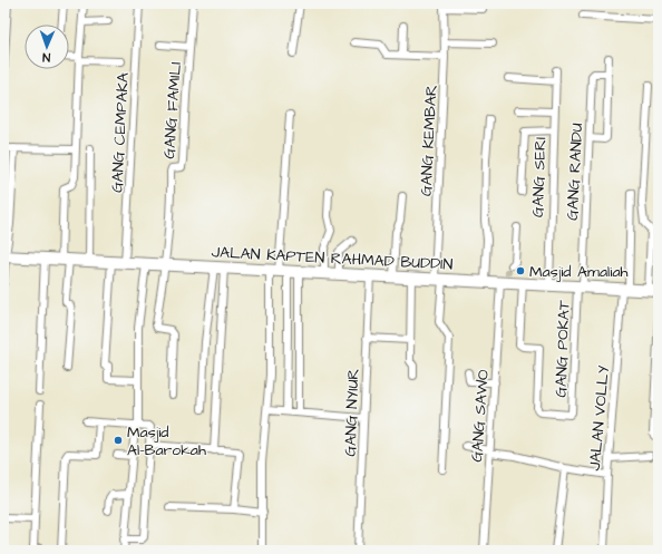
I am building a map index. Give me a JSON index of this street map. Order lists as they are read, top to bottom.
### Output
{
  "streets": {
    "main road": ["JALAN KAPTEN RAHMAD BUDDIN"],
    "street": [
      "GANG FAMILI",
      "GANG CEMPAKA",
      "GANG KEMBAR",
      "GANG RANDU",
      "GANG SERI",
      "GANG POKAT",
      "GANG NYIUR",
      "GANG SAWO",
      "JALAN VOLLY"
    ]
  },
  "crossings": [
    ["GANG FAMILI", "JALAN KAPTEN RAHMAD BUDDIN"],
    ["GANG CEMPAKA", "JALAN KAPTEN RAHMAD BUDDIN"],
    ["GANG KEMBAR", "JALAN KAPTEN RAHMAD BUDDIN"],
    ["GANG RANDU", "JALAN KAPTEN RAHMAD BUDDIN"],
    ["GANG RANDU", "GANG POKAT"],
    ["GANG SERI", "JALAN KAPTEN RAHMAD BUDDIN"],
    ["JALAN KAPTEN RAHMAD BUDDIN", "GANG POKAT"],
    ["JALAN KAPTEN RAHMAD BUDDIN", "GANG NYIUR"],
    ["JALAN KAPTEN RAHMAD BUDDIN", "GANG SAWO"],
    ["JALAN KAPTEN RAHMAD BUDDIN", "JALAN VOLLY"]
  ],
  "places": ["Masjid Amaliah", "Masjid Al-Barokah"],
  "north": "bottom"
}
